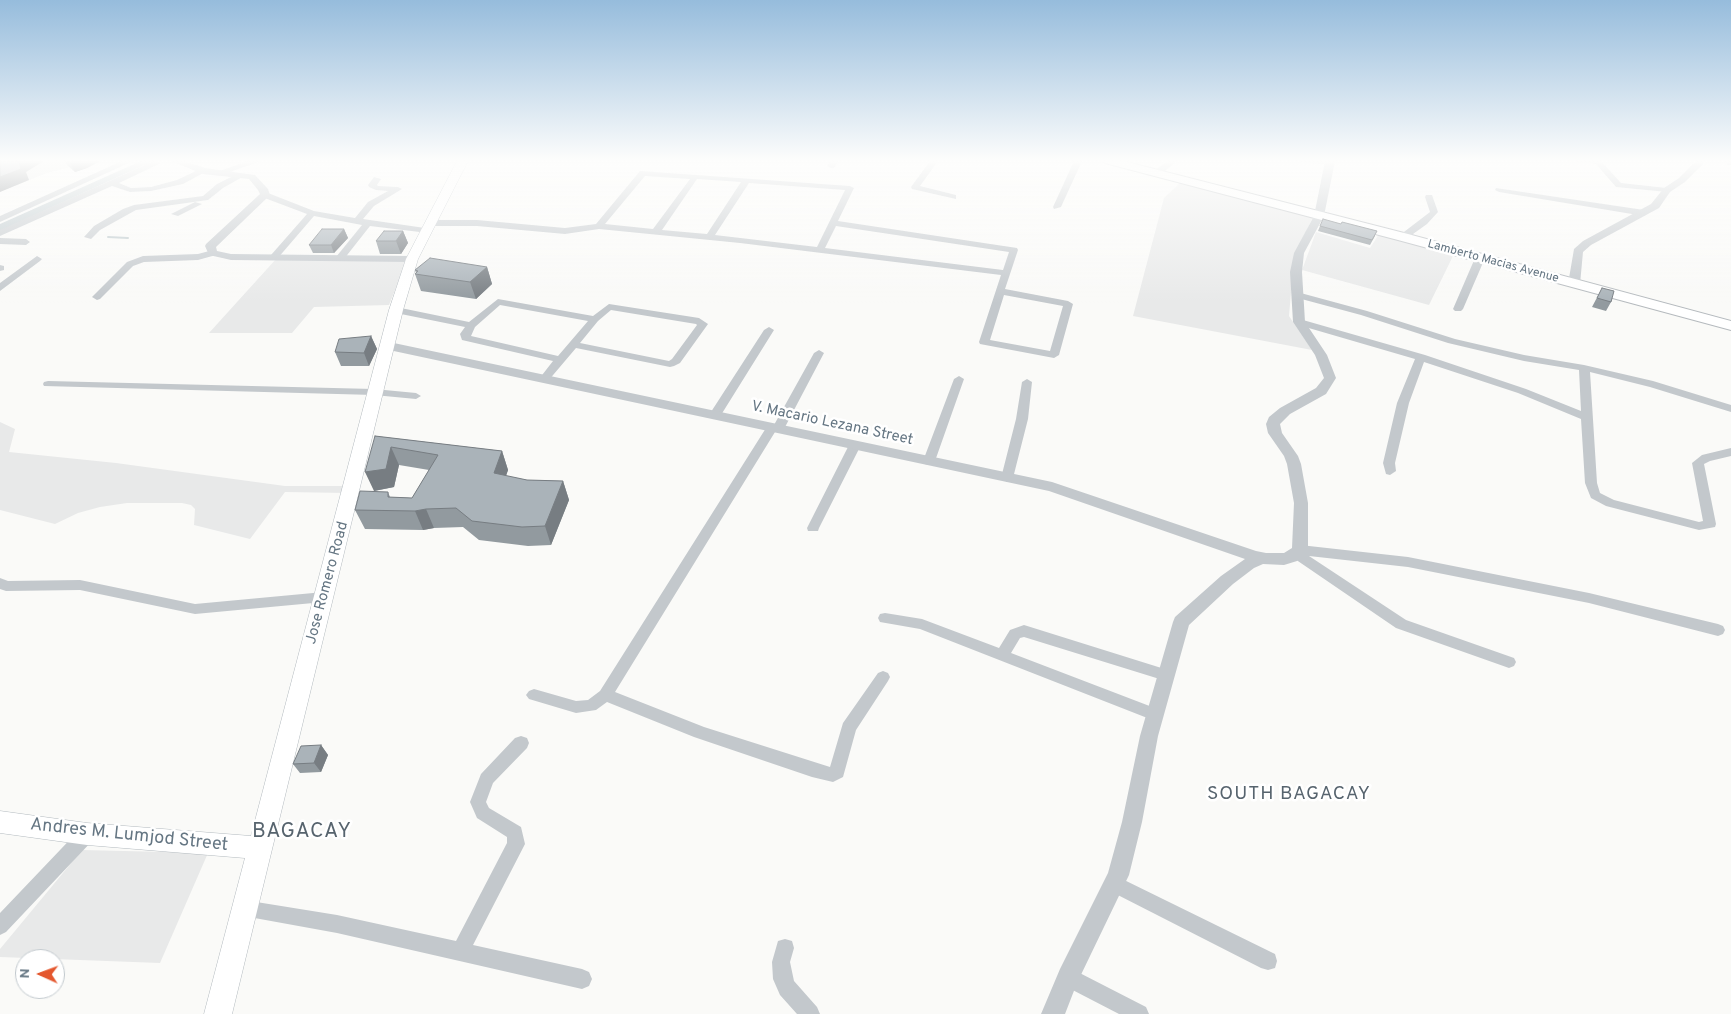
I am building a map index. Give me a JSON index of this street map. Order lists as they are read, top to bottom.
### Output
{
  "streets": {
    "main road": ["Lamberto Macias Avenue", "Jose Romero Road", "Andres M. Lumjod Street"],
    "street": ["V. Macario Lezana Street"]
  },
  "crossings": [
    ["V. Macario Lezana Street", "Jose Romero Road"],
    ["Jose Romero Road", "Andres M. Lumjod Street"]
  ],
  "districts": ["SOUTH BAGACAY", "BAGACAY"],
  "north": "left"
}
